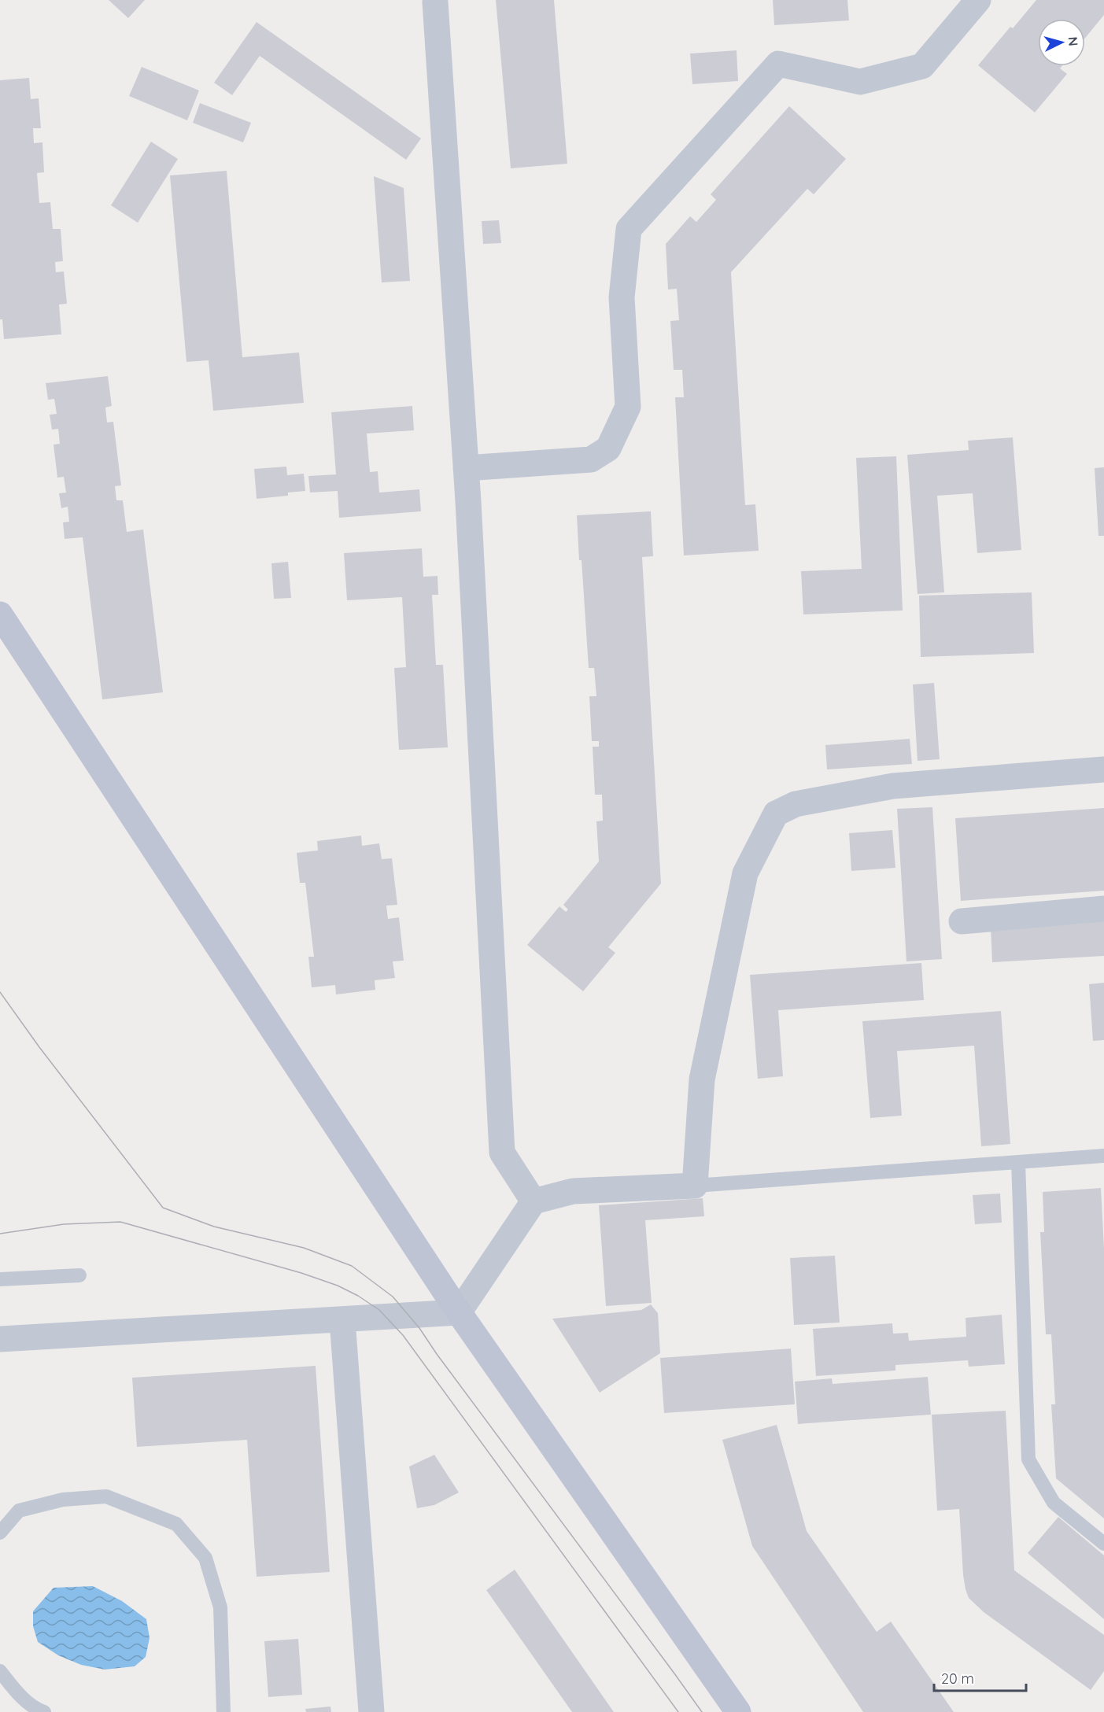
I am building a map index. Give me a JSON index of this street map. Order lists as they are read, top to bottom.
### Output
{
  "scale_bar": "20 m",
  "north": "right"
}
